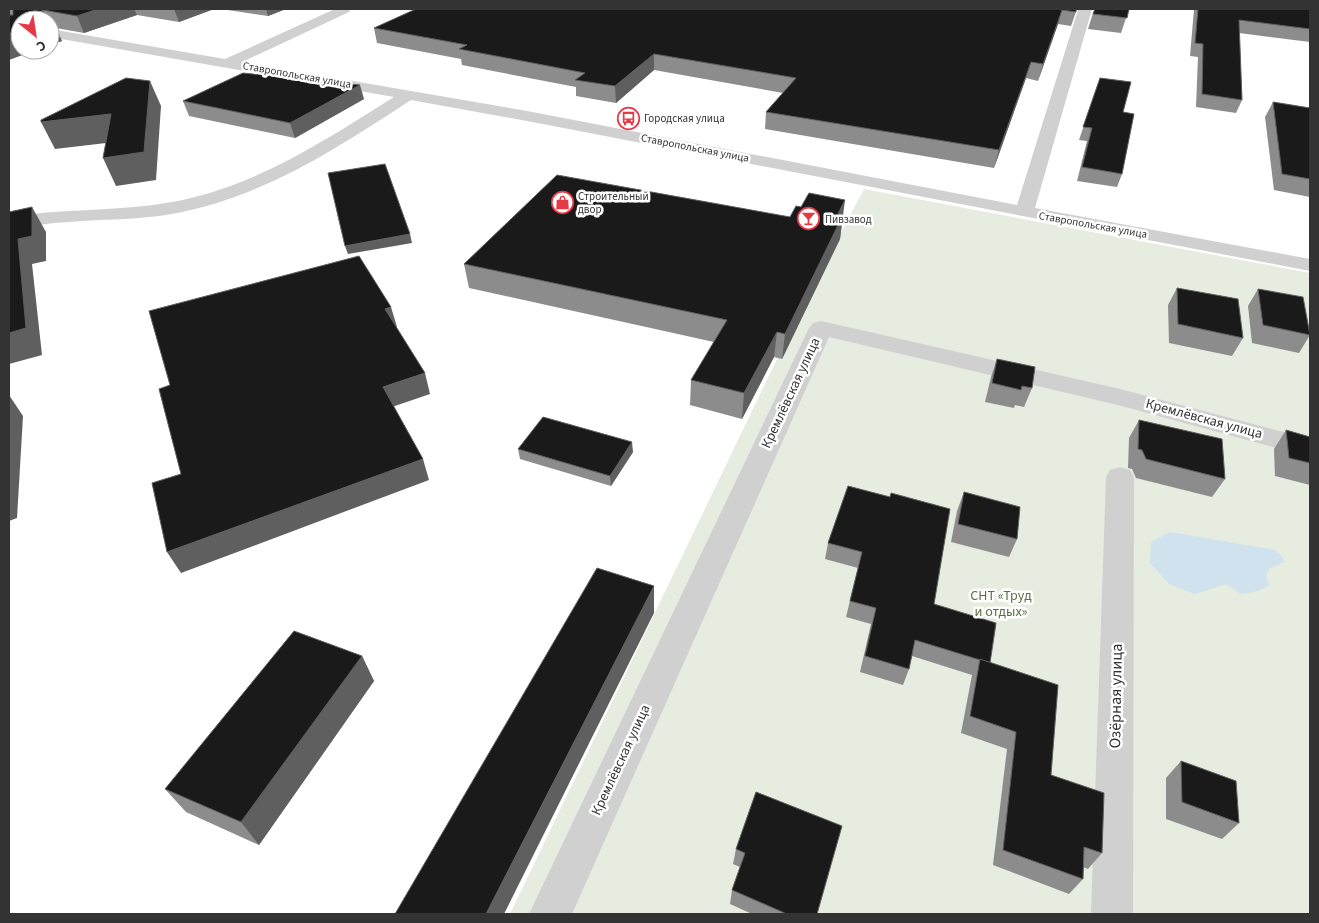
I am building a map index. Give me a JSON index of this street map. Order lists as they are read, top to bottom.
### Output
{
  "streets": {
    "street": ["Ставропольская улица", "Кремлёвская улица", "Озёрная улица"]
  },
  "parks": ["СНТ «Труд и отдых»"],
  "places": {
    "bus stop": ["Городская улица"],
    "shop": ["Строительный двор"],
    "bar": ["Пивзавод"]
  },
  "north": "bottom right"
}
